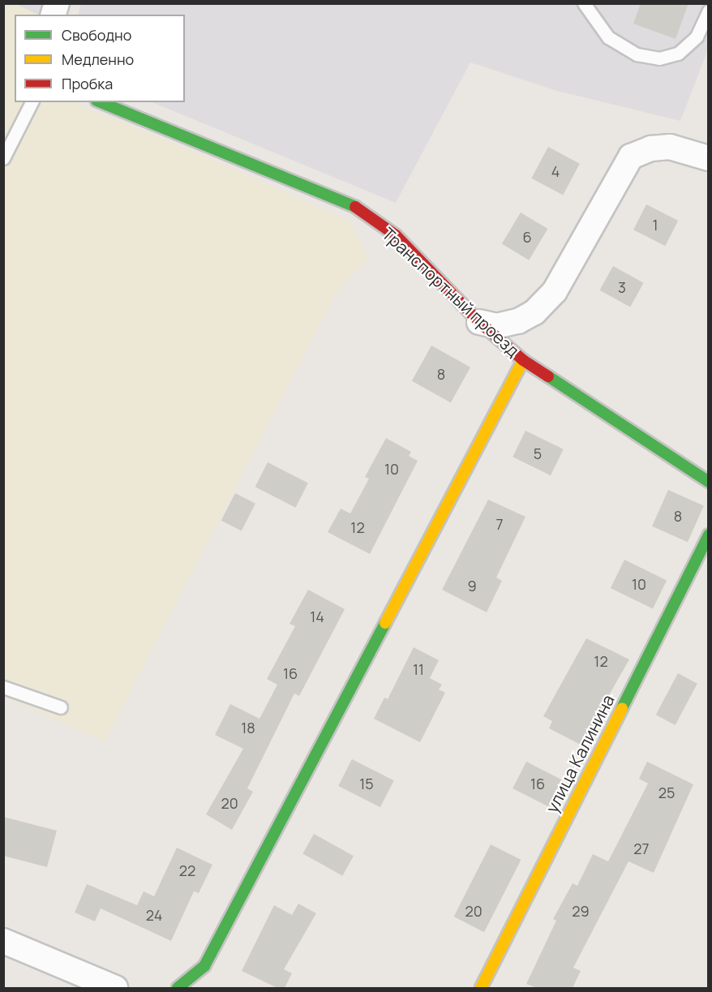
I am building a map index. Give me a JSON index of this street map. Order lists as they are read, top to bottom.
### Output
{
  "streets": {
    "street": ["Транспортный проезд", "улица Калинина"]
  },
  "house_numbers": [
    "4",
    "1",
    "6",
    "3",
    "8",
    "5",
    "10",
    "8",
    "7",
    "12",
    "10",
    "9",
    "14",
    "12",
    "11",
    "16",
    "18",
    "15",
    "16",
    "25",
    "20",
    "27",
    "22",
    "20",
    "29",
    "24"
  ],
  "legend": ["Свободно", "Медленно", "Пробка"]
}
